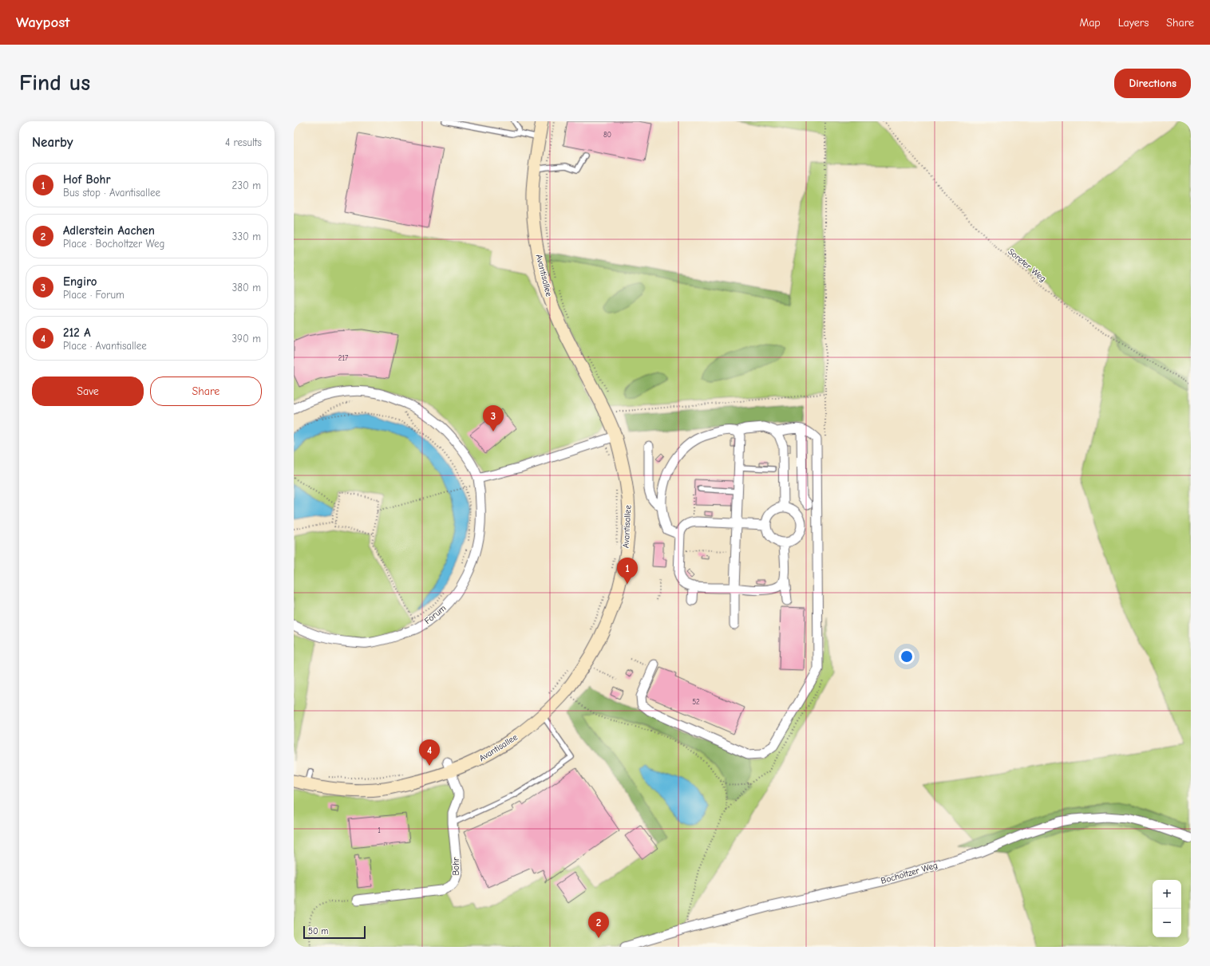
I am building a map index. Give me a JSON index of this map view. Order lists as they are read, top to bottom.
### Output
{
  "streets": {
    "street": [
      "Avantisallee",
      "Forum",
      "Bohr",
      "Bocholtzer Weg"
    ],
    "path": ["Soreter Weg"]
  },
  "crossings": [
    ["Avantisallee", "Bohr"]
  ],
  "house_numbers": [
    "80",
    "217",
    "52",
    "1"
  ],
  "scale_bar": "50 m",
  "page": {
    "header": "Waypost",
    "nav": ["Map", "Layers", "Share"],
    "buttons": [
      "Directions",
      ["Save", "Share"]
    ],
    "title": "Find us",
    "heading": ["Nearby", "4 results"],
    "list": [
      {
        "mark": "1",
        "name": "Hof Bohr",
        "note": "Bus stop · Avantisallee",
        "value": "230 m"
      },
      {
        "mark": "2",
        "name": "Adlerstein Aachen",
        "note": "Place · Bocholtzer Weg",
        "value": "330 m"
      },
      {
        "mark": "3",
        "name": "Engiro",
        "note": "Place · Forum",
        "value": "380 m"
      },
      {
        "mark": "4",
        "name": "212 A",
        "note": "Place · Avantisallee",
        "value": "390 m"
      }
    ],
    "pins": [
      "3",
      "1",
      "4",
      "2"
    ],
    "map_buttons": ["+", "−"],
    "scale": "50 m"
  }
}
